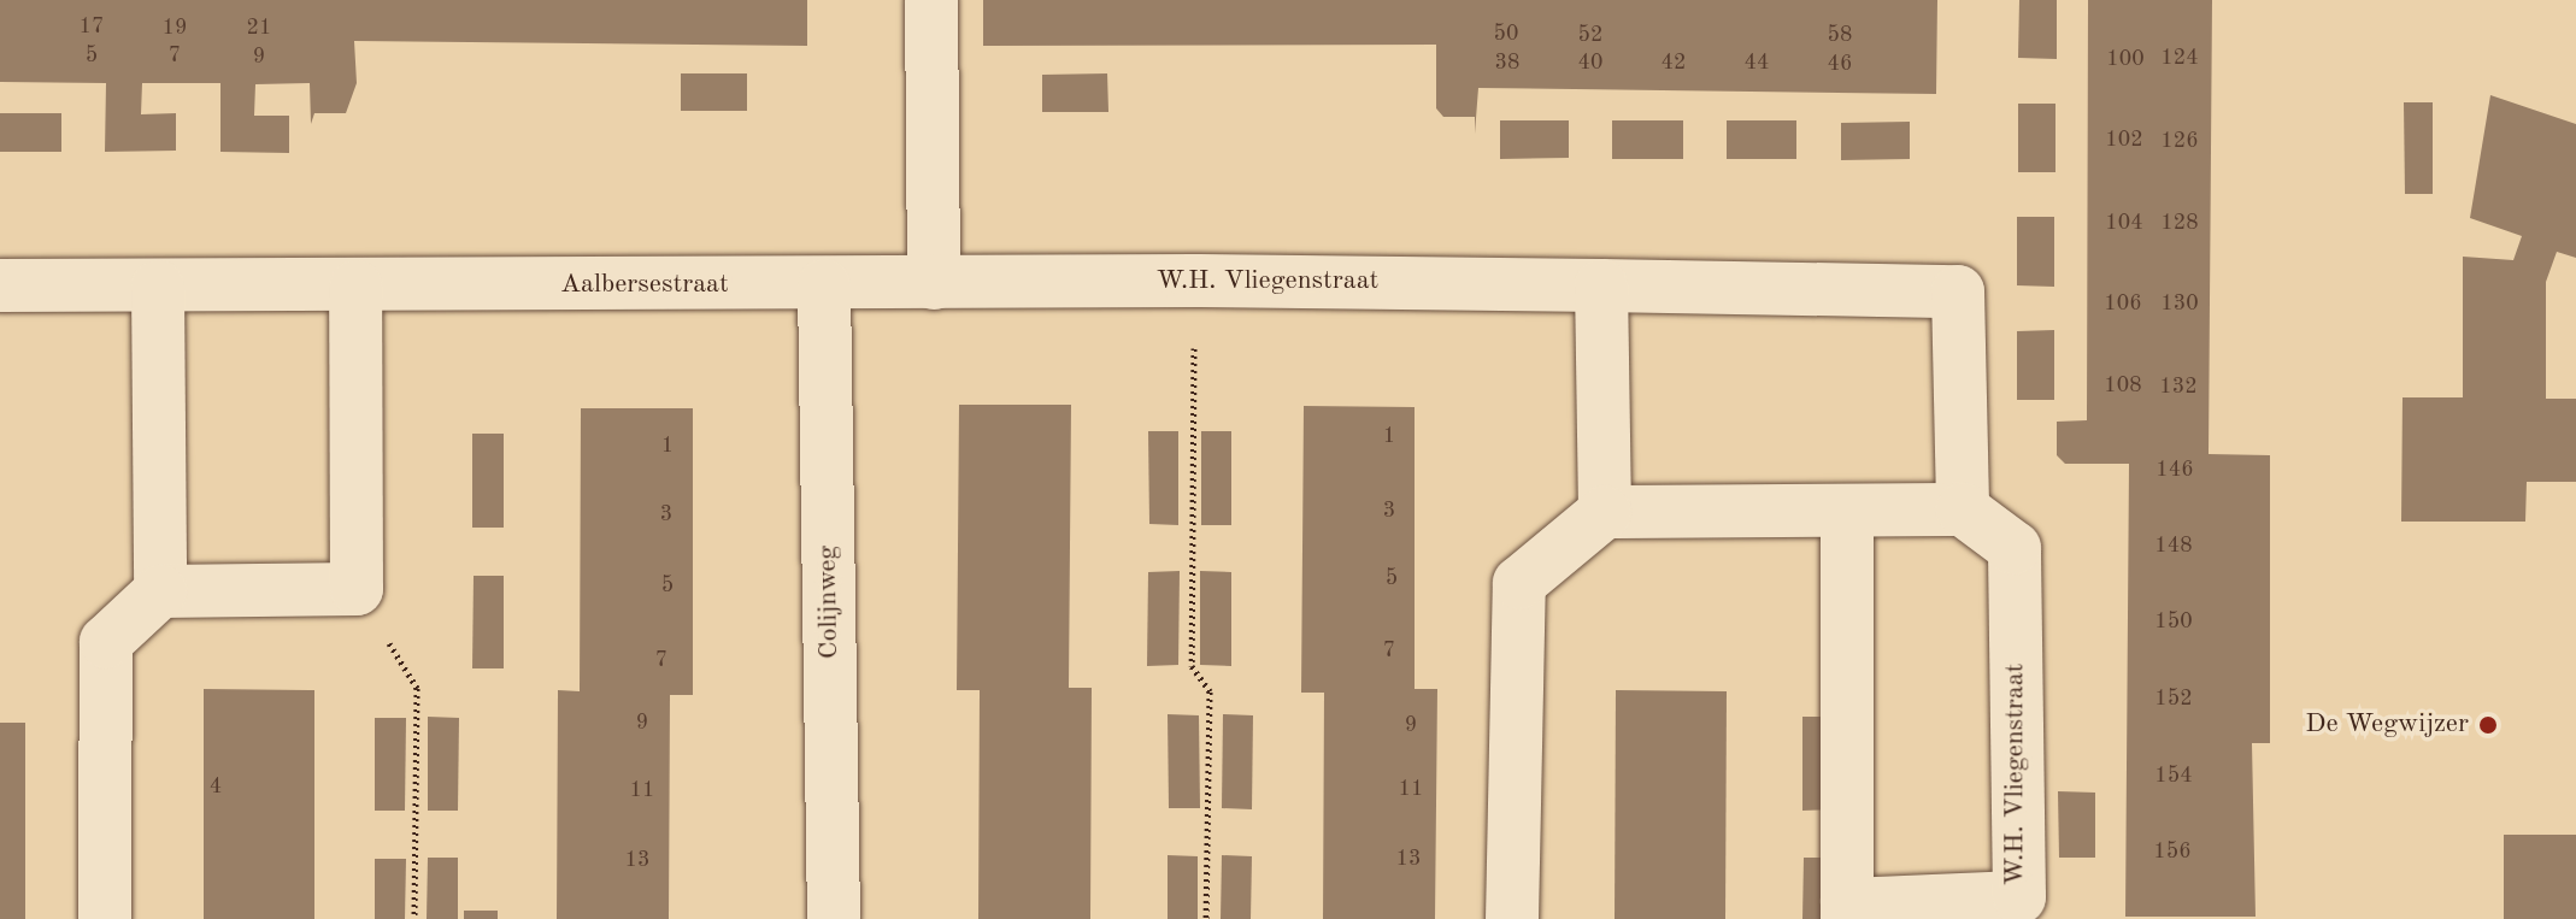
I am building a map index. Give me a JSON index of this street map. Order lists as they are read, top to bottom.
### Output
{
  "streets": {
    "street": ["W.H. Vliegenstraat", "Aalbersestraat", "Colijnweg"]
  },
  "crossings": [
    ["W.H. Vliegenstraat", "Aalbersestraat"],
    ["Aalbersestraat", "Colijnweg"]
  ],
  "places": ["De Wegwijzer"],
  "house_numbers": [
    "17",
    "19",
    "21",
    "50",
    "52",
    "58",
    "5",
    "7",
    "9",
    "124",
    "100",
    "38",
    "40",
    "42",
    "44",
    "46",
    "102",
    "126",
    "104",
    "128",
    "106",
    "130",
    "108",
    "132",
    "1",
    "1",
    "146",
    "3",
    "3",
    "148",
    "5",
    "5",
    "150",
    "7",
    "7",
    "152",
    "9",
    "9",
    "154",
    "4",
    "11",
    "11",
    "156",
    "13",
    "13"
  ]
}
